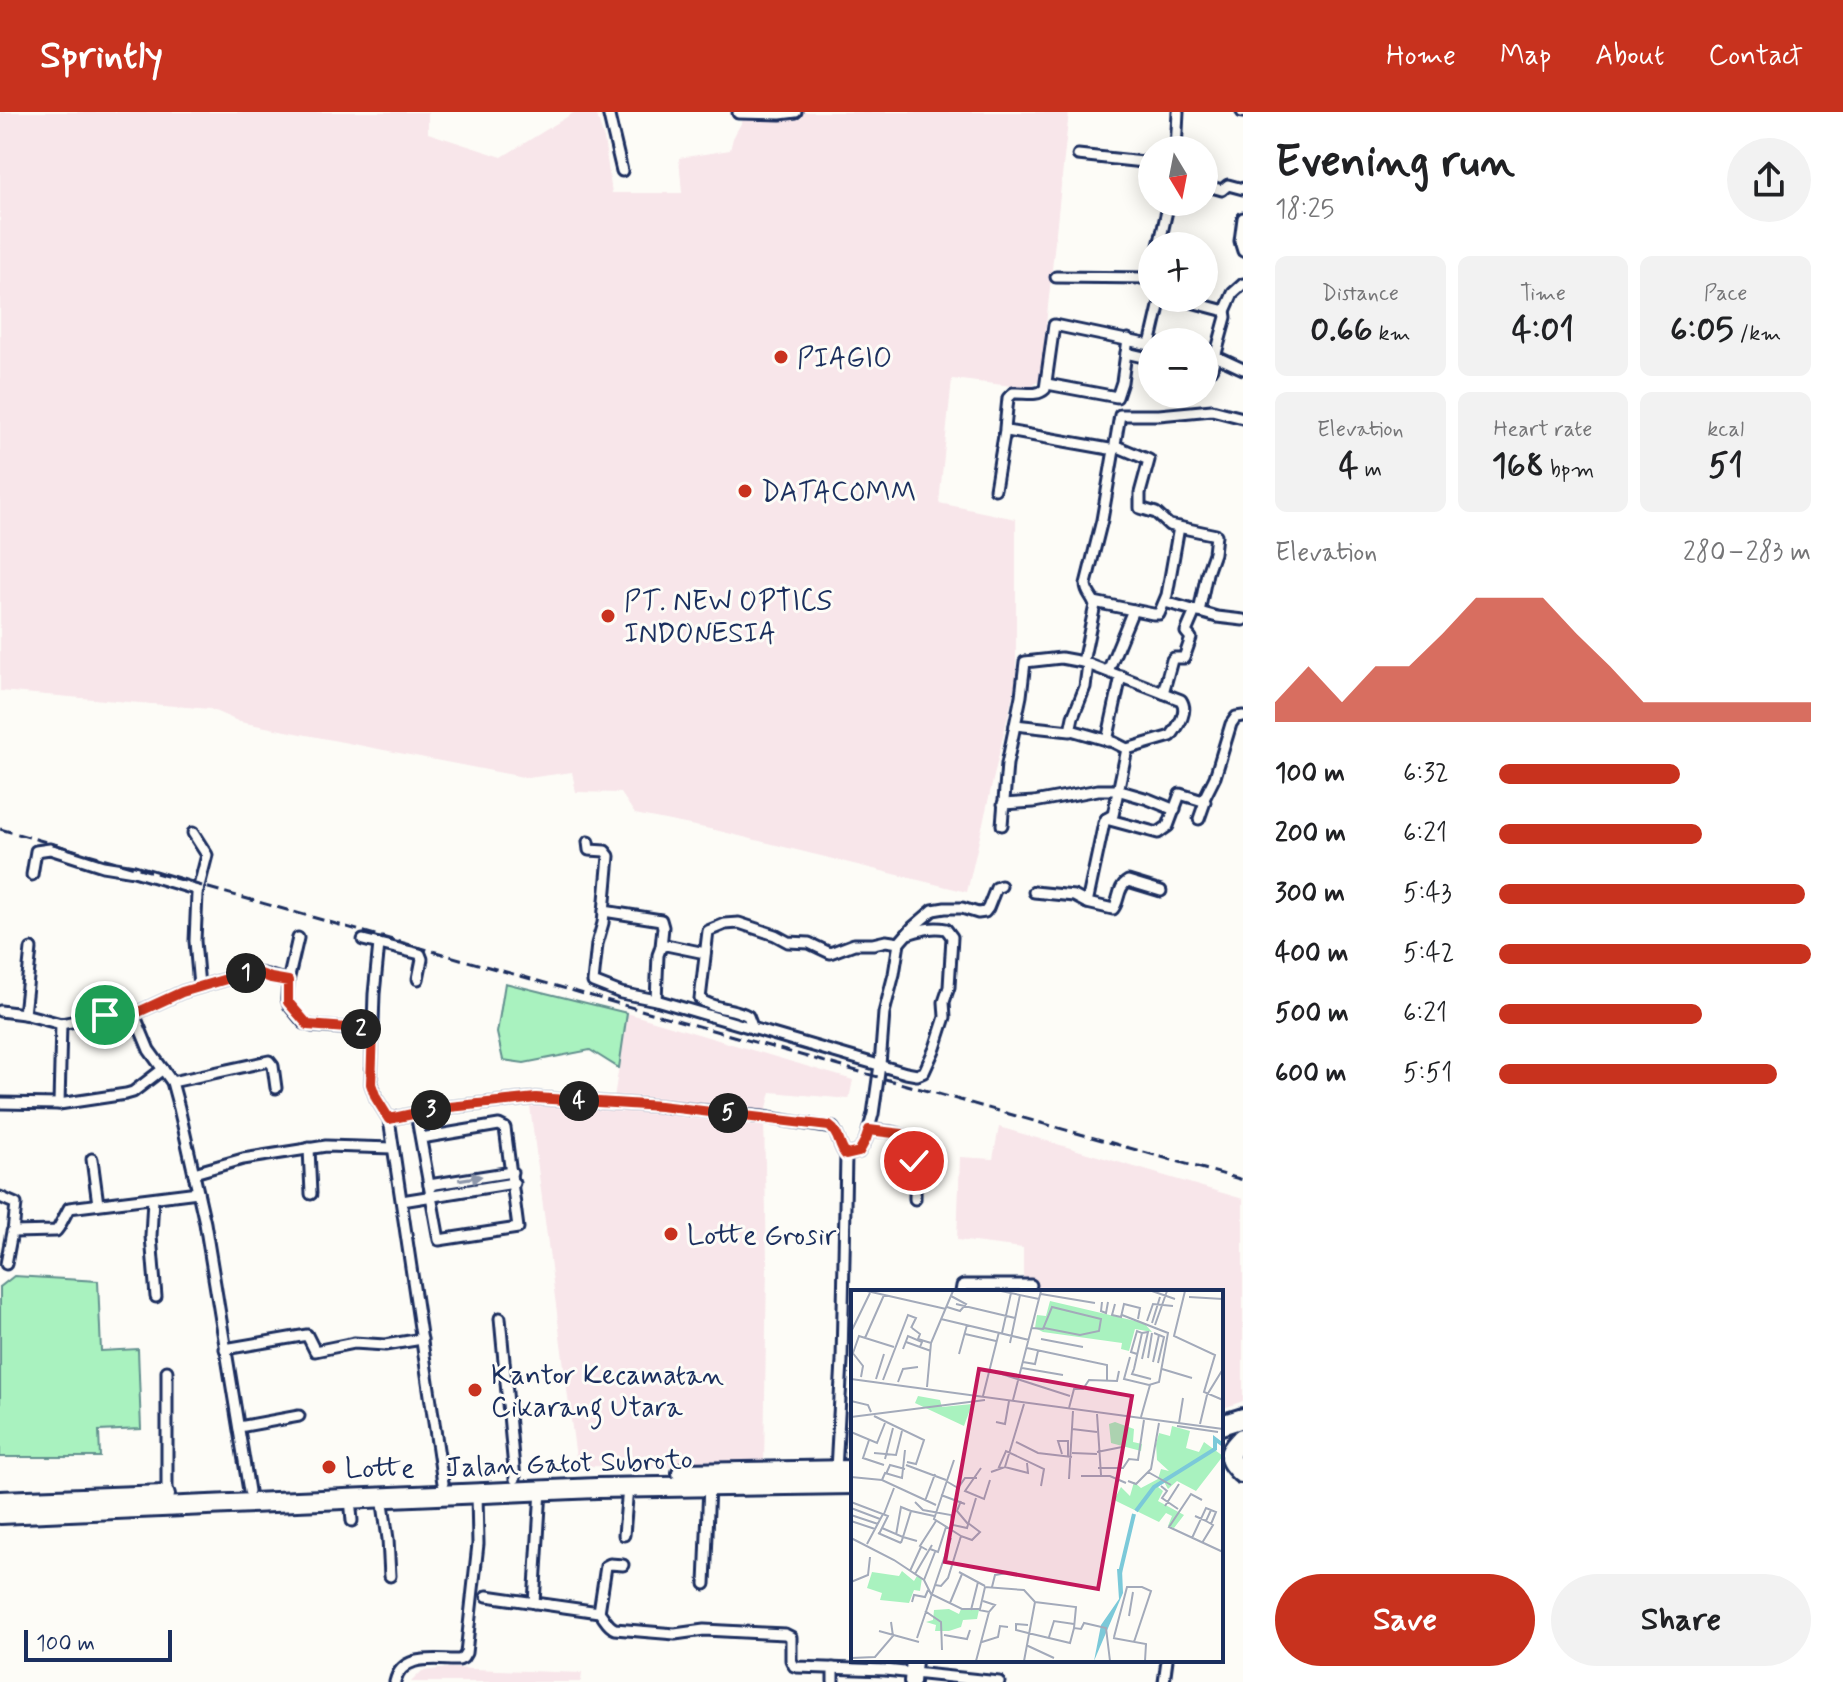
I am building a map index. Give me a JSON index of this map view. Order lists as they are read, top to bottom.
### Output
{
  "streets": {
    "highway": ["Jalan Gatot Subroto"]
  },
  "places": [
    "PIAGIO",
    "DATACOMM",
    "PT. NEW OPTICS INDONESIA",
    "Lotte Grosir",
    "Kantor Kecamatan Cikarang Utara",
    "Lotte"
  ],
  "scale_bar": "100 m",
  "north": "bottom",
  "page": {
    "header": "Sprintly",
    "nav": [
      "Home",
      "Map",
      "About",
      "Contact"
    ],
    "heading": ["Evening run", "18:25"],
    "map_buttons": ["+", "−"],
    "stats": [
      ["Distance", "0.66 km"],
      ["Time", "4:01"],
      ["Pace", "6:05 /km"],
      ["Elevation", "4 m"],
      ["Heart rate", "168 bpm"],
      ["kcal", "51"]
    ],
    "chart": ["Elevation", "280–283 m"],
    "list": [
      {
        "name": "100 m",
        "note": "6:32"
      },
      {
        "name": "200 m",
        "note": "6:21"
      },
      {
        "name": "300 m",
        "note": "5:43"
      },
      {
        "name": "400 m",
        "note": "5:42"
      },
      {
        "name": "500 m",
        "note": "6:21"
      },
      {
        "name": "600 m",
        "note": "5:51"
      }
    ],
    "pins": [
      "1",
      "2",
      "4",
      "3",
      "5"
    ],
    "buttons": ["Save", "Share"],
    "scale": "100 m"
  }
}
